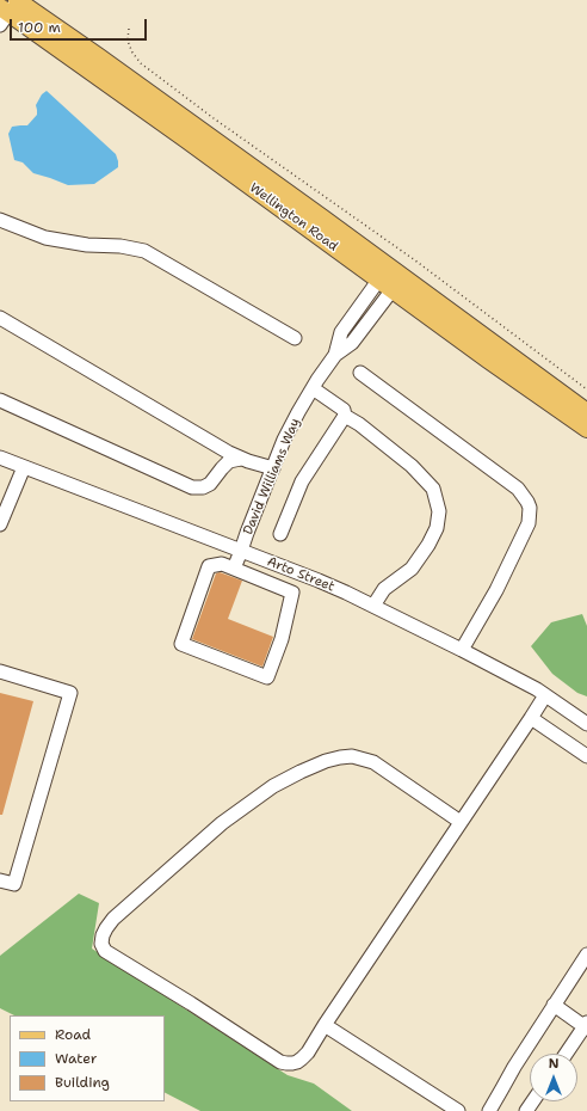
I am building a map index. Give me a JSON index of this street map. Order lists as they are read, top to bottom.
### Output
{
  "streets": {
    "main road": ["Wellington Road"],
    "street": ["David Williams Way", "Arto Street"]
  },
  "crossings": [
    ["Wellington Road", "David Williams Way"],
    ["David Williams Way", "Arto Street"]
  ],
  "legend": ["Road", "Water", "Building"],
  "scale_bar": "100 m",
  "north": "top"
}
